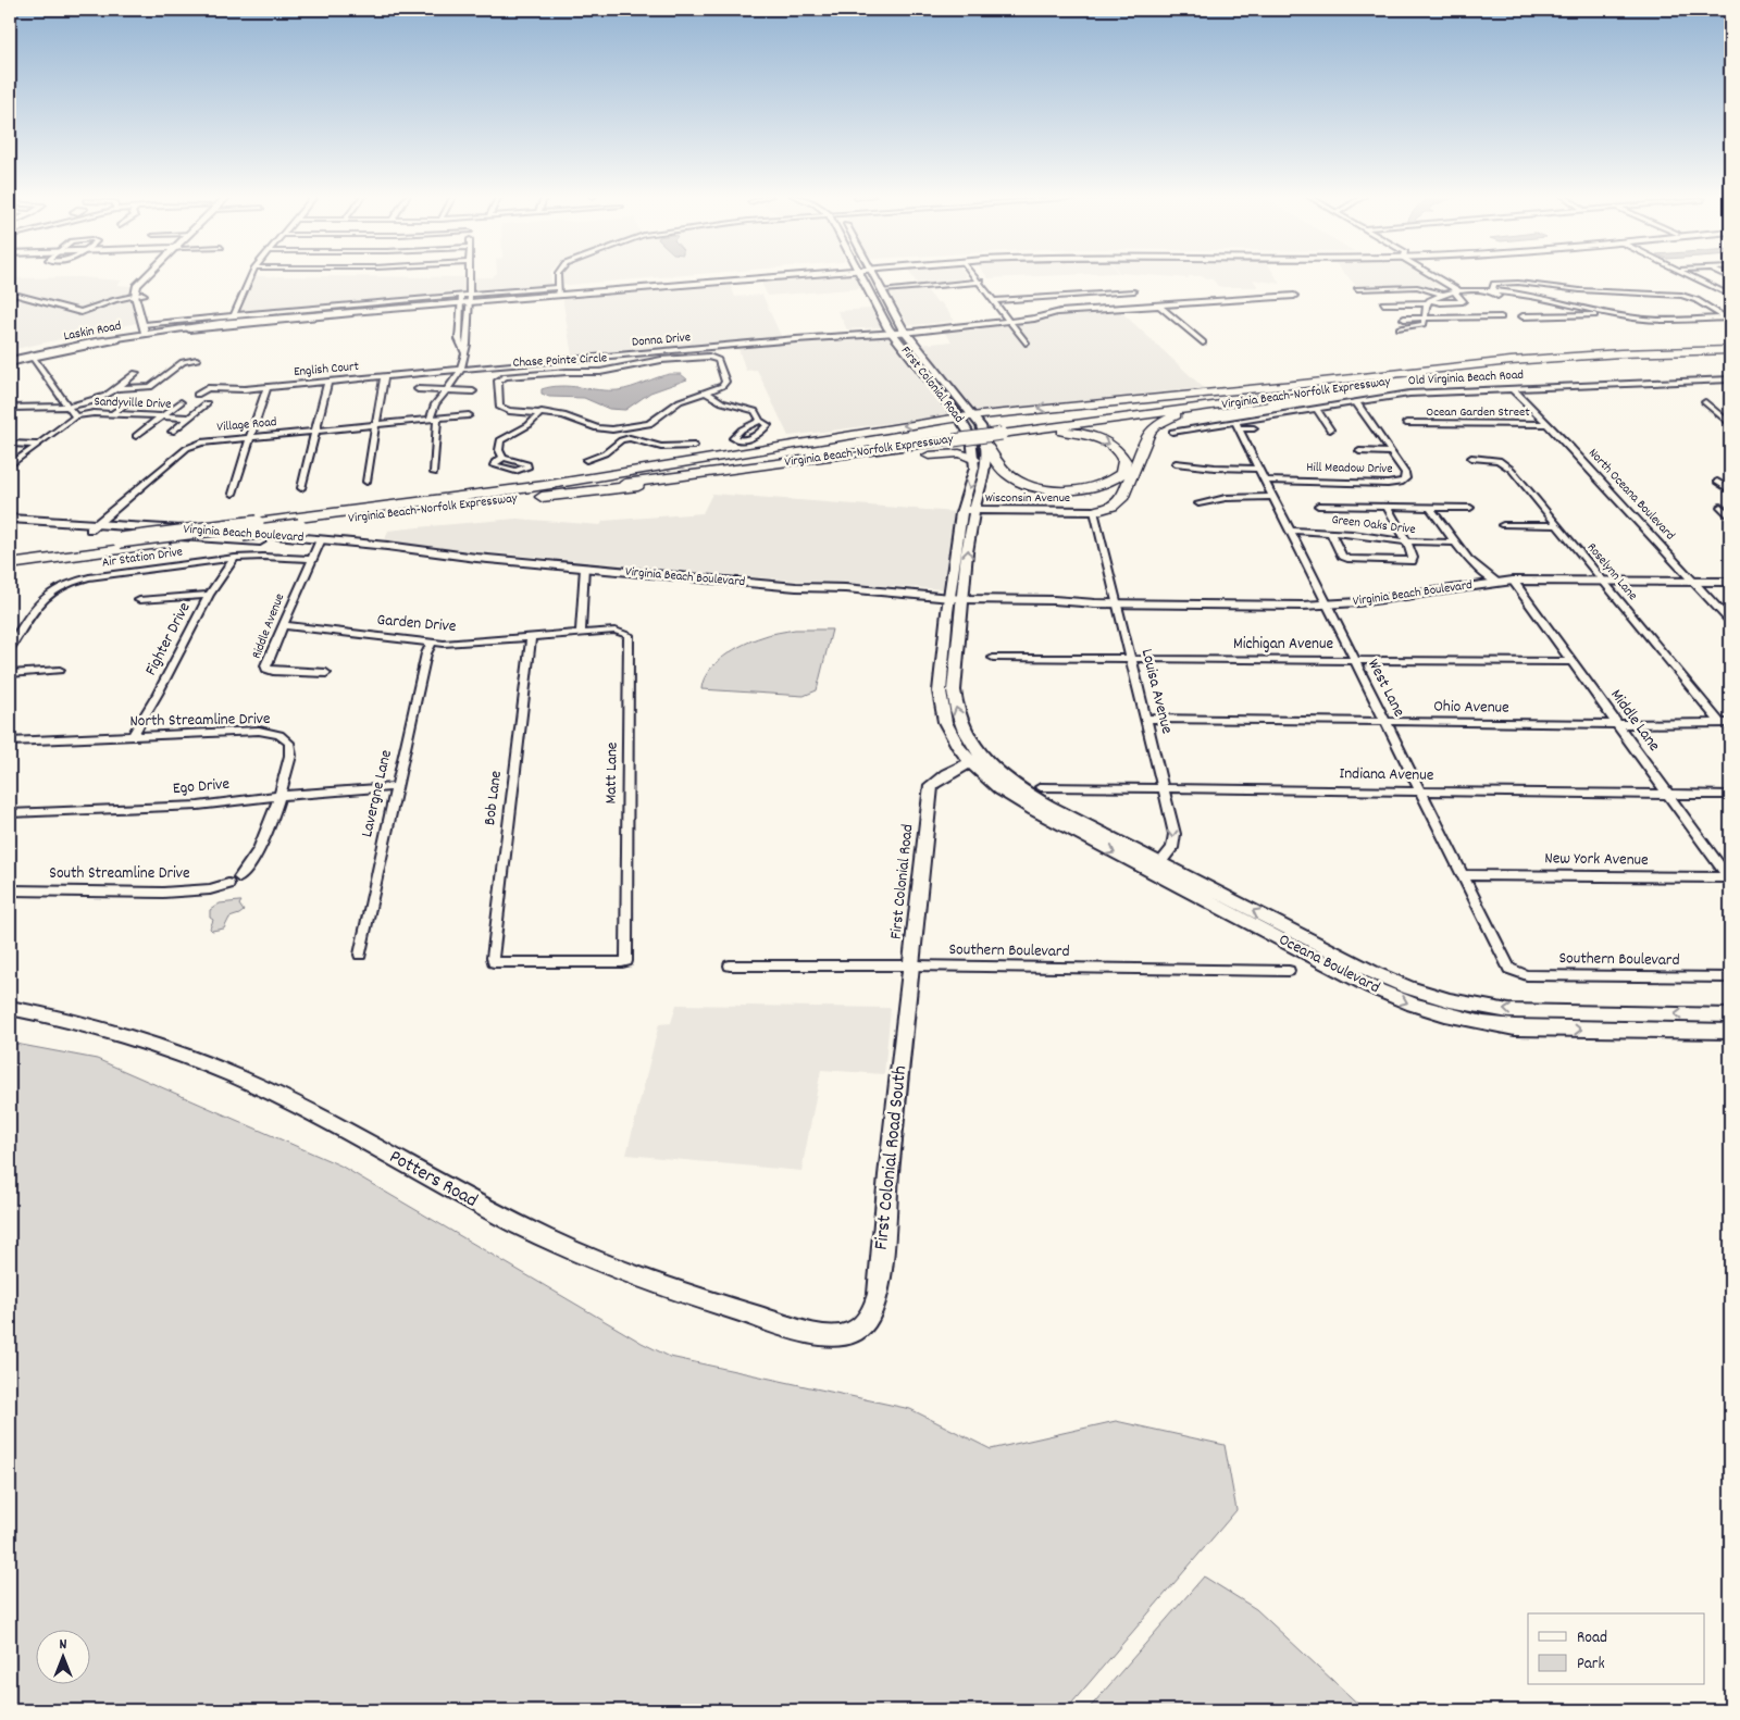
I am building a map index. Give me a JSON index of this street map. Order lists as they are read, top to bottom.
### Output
{
  "streets": {
    "highway": ["Virginia Beach-Norfolk Expressway"],
    "main road": [
      "Laskin Road",
      "First Colonial Road",
      "Wisconsin Avenue",
      "Virginia Beach Boulevard",
      "Oceana Boulevard",
      "First Colonial Road South",
      "Potters Road"
    ],
    "street": [
      "Donna Drive",
      "Chase Pointe Circle",
      "English Court",
      "Old Virginia Beach Road",
      "Sandyville Drive",
      "Ocean Garden Street",
      "Village Road",
      "Hill Meadow Drive",
      "North Oceana Boulevard",
      "Green Oaks Drive",
      "Air Station Drive",
      "Roselynn Lane",
      "Garden Drive",
      "Riddle Avenue",
      "Fighter Drive",
      "Michigan Avenue",
      "West Lane",
      "Louisa Avenue",
      "Ohio Avenue",
      "North Streamline Drive",
      "Middle Lane",
      "Matt Lane",
      "Indiana Avenue",
      "Ego Drive",
      "Lavergne Lane",
      "Bob Lane",
      "New York Avenue",
      "South Streamline Drive",
      "Southern Boulevard"
    ]
  },
  "crossings": [
    ["Donna Drive", "English Court"],
    ["Donna Drive", "First Colonial Road"],
    ["Old Virginia Beach Road", "Hill Meadow Drive"],
    ["Old Virginia Beach Road", "North Oceana Boulevard"],
    ["Old Virginia Beach Road", "West Lane"],
    ["First Colonial Road", "Wisconsin Avenue"],
    ["First Colonial Road", "Virginia Beach Boulevard"],
    ["First Colonial Road", "Southern Boulevard"],
    ["First Colonial Road", "Oceana Boulevard"],
    ["First Colonial Road", "First Colonial Road South"],
    ["Ocean Garden Street", "North Oceana Boulevard"],
    ["Village Road", "Virginia Beach Boulevard"],
    ["Hill Meadow Drive", "West Lane"],
    ["North Oceana Boulevard", "Virginia Beach Boulevard"],
    ["Wisconsin Avenue", "Louisa Avenue"],
    ["Green Oaks Drive", "West Lane"],
    ["Virginia Beach Boulevard", "Roselynn Lane"],
    ["Virginia Beach Boulevard", "Riddle Avenue"],
    ["Virginia Beach Boulevard", "West Lane"],
    ["Virginia Beach Boulevard", "Louisa Avenue"],
    ["Virginia Beach Boulevard", "Middle Lane"],
    ["Air Station Drive", "Riddle Avenue"],
    ["Air Station Drive", "Fighter Drive"],
    ["Roselynn Lane", "Ohio Avenue"],
    ["Garden Drive", "Riddle Avenue"],
    ["Garden Drive", "Matt Lane"],
    ["Garden Drive", "Lavergne Lane"],
    ["Garden Drive", "Bob Lane"],
    ["Fighter Drive", "North Streamline Drive"],
    ["Michigan Avenue", "West Lane"],
    ["Michigan Avenue", "Louisa Avenue"],
    ["Michigan Avenue", "Middle Lane"],
    ["West Lane", "Ohio Avenue"],
    ["West Lane", "Indiana Avenue"],
    ["West Lane", "New York Avenue"],
    ["West Lane", "Southern Boulevard"],
    ["Louisa Avenue", "Ohio Avenue"],
    ["Louisa Avenue", "Indiana Avenue"],
    ["Louisa Avenue", "Oceana Boulevard"],
    ["Ohio Avenue", "Middle Lane"],
    ["North Streamline Drive", "Ego Drive"],
    ["Middle Lane", "Indiana Avenue"],
    ["Middle Lane", "New York Avenue"],
    ["Matt Lane", "Bob Lane"],
    ["Ego Drive", "Lavergne Lane"],
    ["Southern Boulevard", "First Colonial Road South"],
    ["First Colonial Road South", "Potters Road"]
  ],
  "legend": ["Road", "Park"],
  "north": "top"
}
